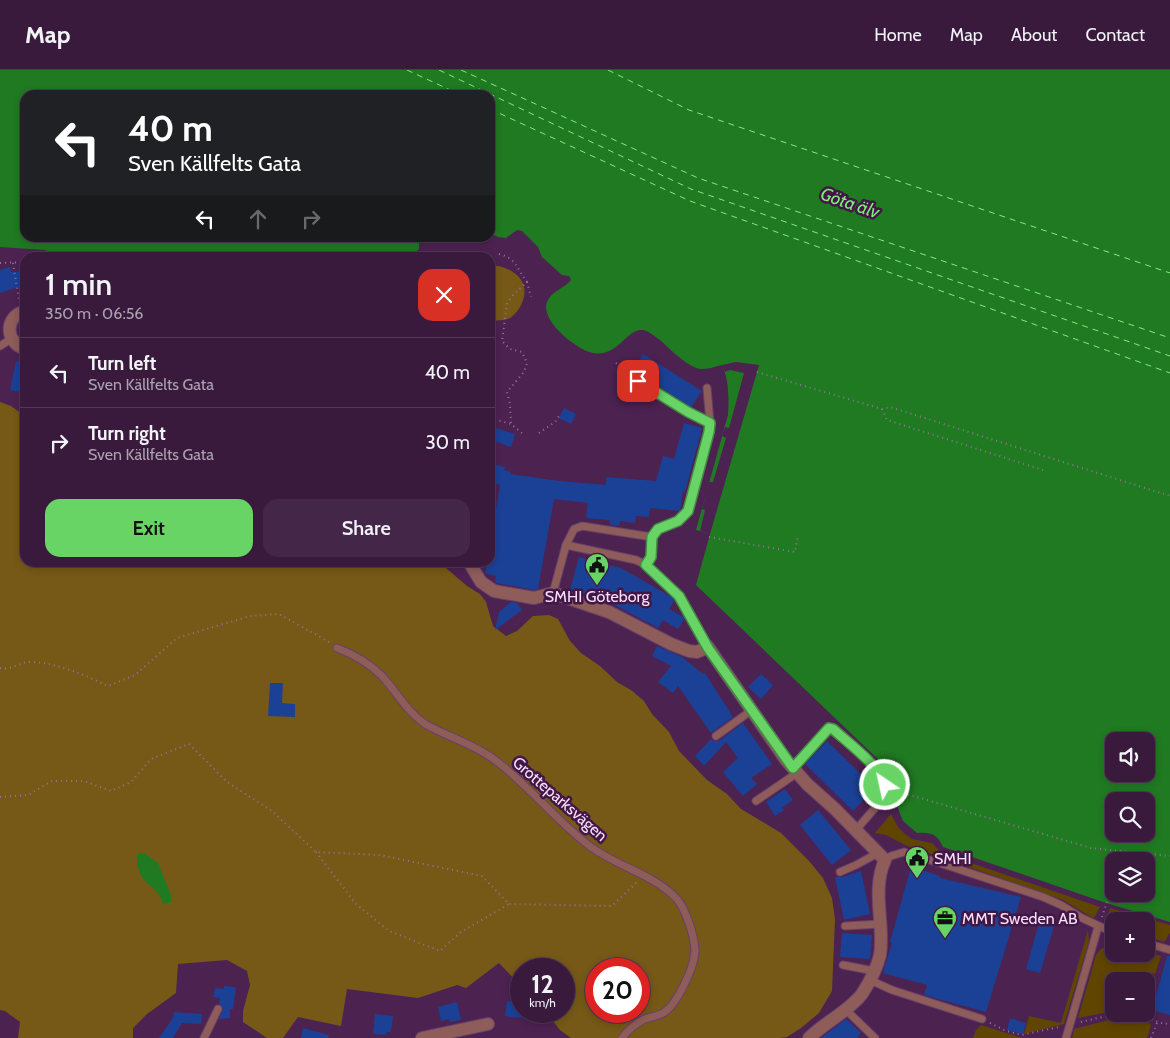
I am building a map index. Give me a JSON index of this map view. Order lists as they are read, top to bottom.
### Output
{
  "streets": {
    "lane": ["Grotteparksvägen"]
  },
  "water": ["Göta älv"],
  "places": {
    "public building": ["SMHI Göteborg", "SMHI"],
    "office": ["MMT Sweden AB"]
  },
  "page": {
    "header": "Map",
    "nav": [
      "Home",
      "Map",
      "About",
      "Contact"
    ],
    "turn": ["40 m", "Sven Källfelts Gata"],
    "heading": ["1 min", "350 m · 06:56"],
    "list": [
      {
        "name": "Turn left",
        "note": "Sven Källfelts Gata",
        "value": "40 m"
      },
      {
        "name": "Turn right",
        "note": "Sven Källfelts Gata",
        "value": "30 m"
      }
    ],
    "buttons": ["Exit", "Share"],
    "map_buttons": ["+", "−"],
    "speed": "12 km/h",
    "limit": "20"
  }
}
